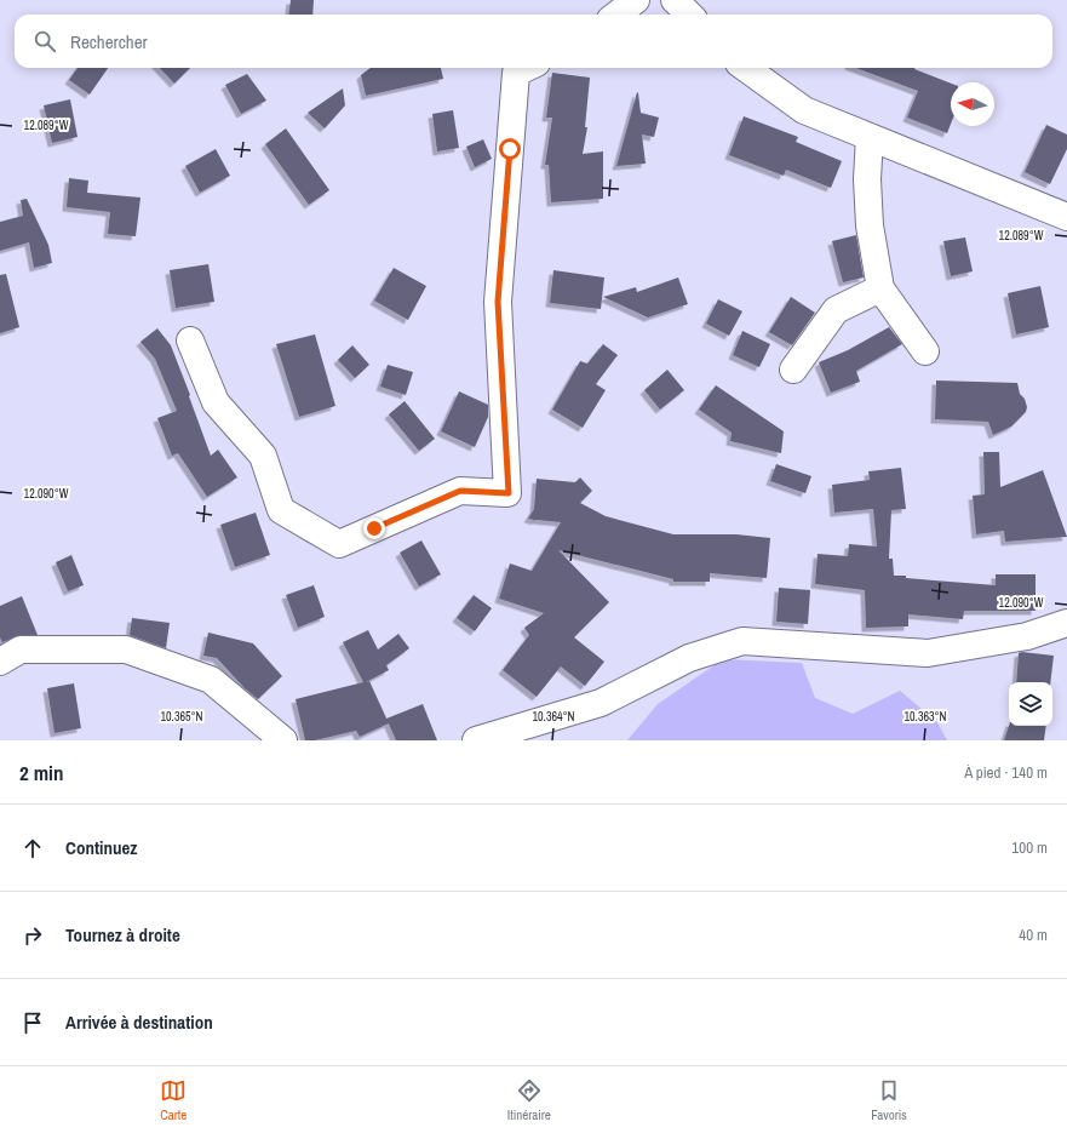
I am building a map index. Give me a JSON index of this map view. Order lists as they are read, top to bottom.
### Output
{
  "north": "left",
  "page": {
    "search": "Rechercher",
    "heading": ["2 min", "À pied · 140 m"],
    "list": [
      ["Continuez", "100 m"],
      ["Tournez à droite", "40 m"],
      "Arrivée à destination"
    ],
    "nav": ["Carte", "Itinéraire", "Favoris"]
  },
  "coordinates": [
    "12.089°W",
    "12.090°W",
    "10.365°N",
    "10.364°N",
    "10.363°N"
  ]
}
